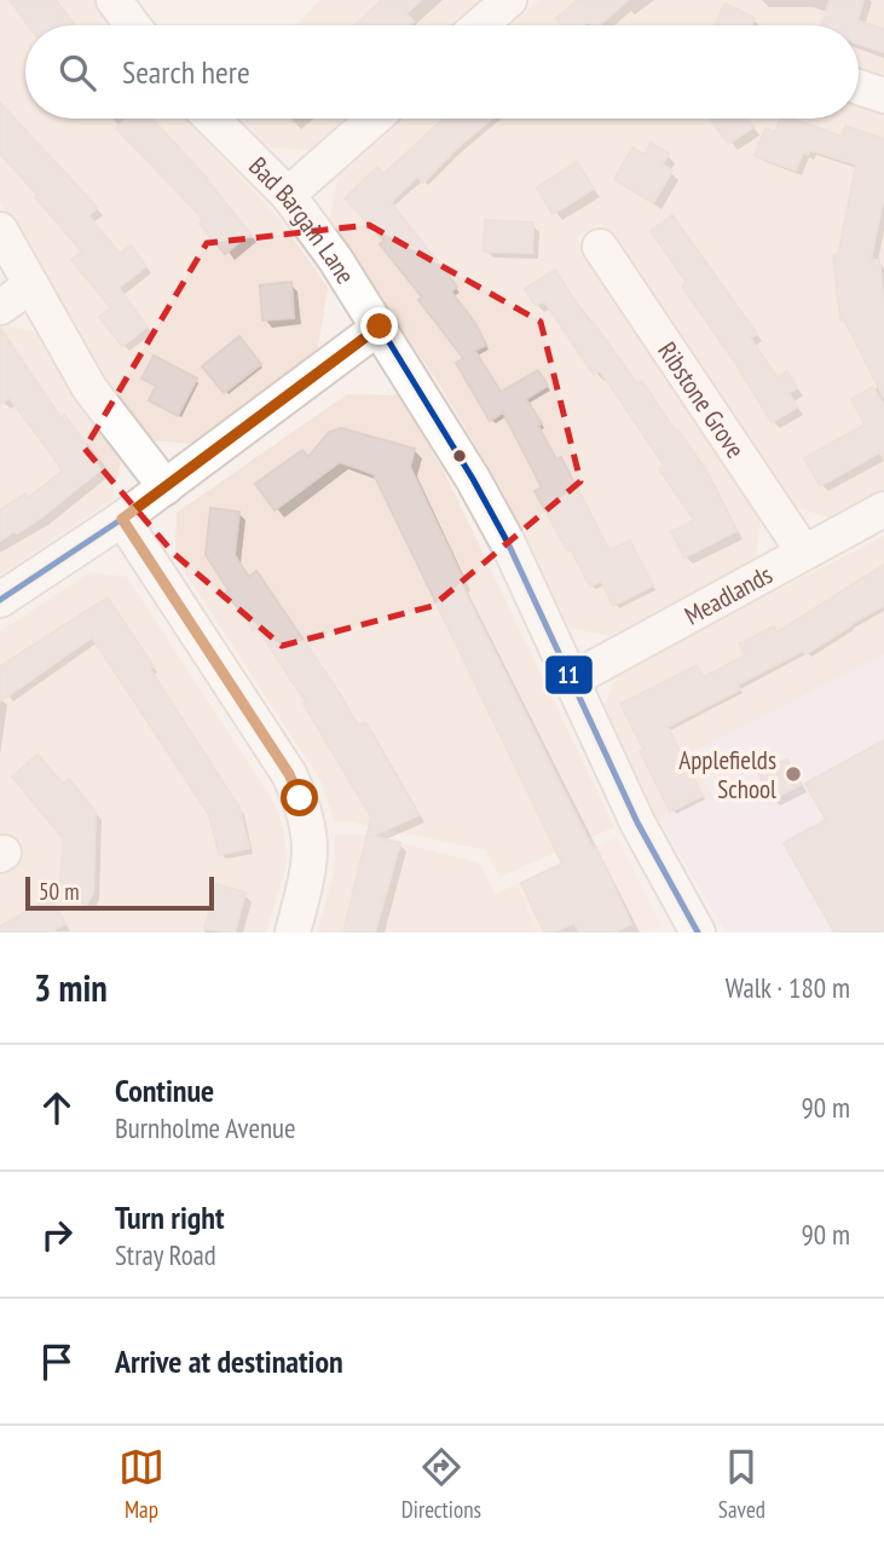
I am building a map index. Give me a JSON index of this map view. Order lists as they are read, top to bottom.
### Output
{
  "streets": {
    "street": ["Bad Bargain Lane", "Ribstone Grove", "Meadlands"]
  },
  "crossings": [
    ["Bad Bargain Lane", "Meadlands"],
    ["Ribstone Grove", "Meadlands"]
  ],
  "places": ["Applefields School"],
  "lines": ["transit line 11"],
  "scale_bar": "50 m",
  "page": {
    "search": "Search here",
    "scale": "50 m",
    "heading": ["3 min", "Walk · 180 m"],
    "list": [
      ["Continue", "Burnholme Avenue", "90 m"],
      ["Turn right", "Stray Road", "90 m"],
      "Arrive at destination"
    ],
    "nav": ["Map", "Directions", "Saved"]
  }
}
